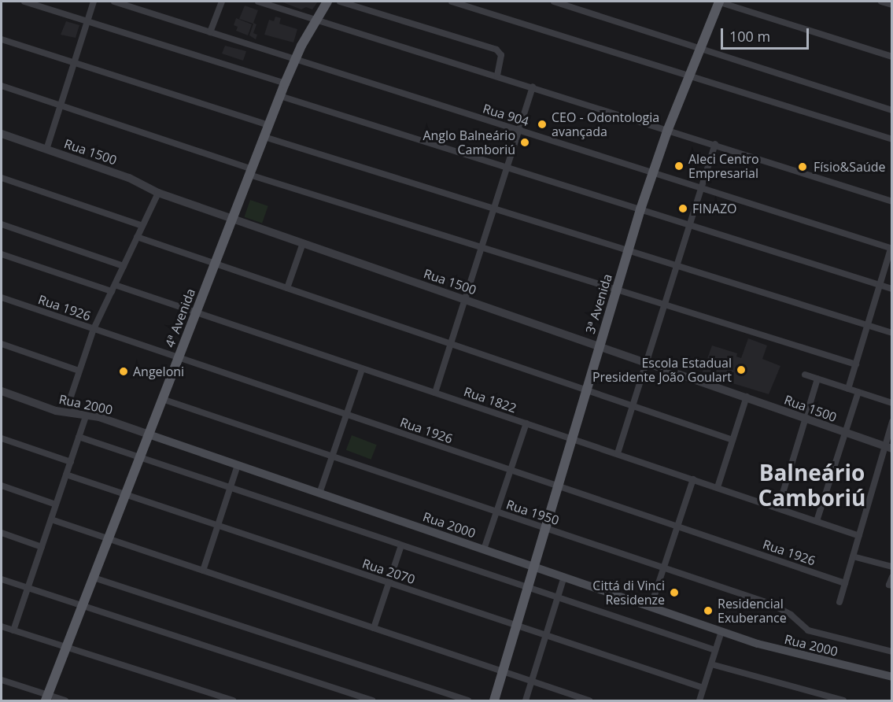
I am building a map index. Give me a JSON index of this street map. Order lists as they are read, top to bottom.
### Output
{
  "streets": {
    "main road": ["3ª Avenida", "4ª Avenida", "Rua 2000"],
    "street": [
      "Rua 904",
      "Rua 1500",
      "Rua 1926",
      "Rua 1822",
      "Rua 1950",
      "Rua 2070"
    ]
  },
  "crossings": [
    ["Rua 904", "3ª Avenida"],
    ["Rua 904", "4ª Avenida"],
    ["Rua 1500", "3ª Avenida"],
    ["Rua 1500", "4ª Avenida"],
    ["3ª Avenida", "Rua 1926"],
    ["3ª Avenida", "Rua 1822"],
    ["3ª Avenida", "Rua 2000"],
    ["3ª Avenida", "Rua 1950"],
    ["3ª Avenida", "Rua 2070"],
    ["Rua 1926", "4ª Avenida"],
    ["4ª Avenida", "Rua 1822"],
    ["4ª Avenida", "Rua 2000"],
    ["4ª Avenida", "Rua 1950"],
    ["4ª Avenida", "Rua 2070"]
  ],
  "districts": ["Balneário Camboriú"],
  "places": [
    "CEO - Odontologia avançada",
    "Anglo Balneário Camboriú",
    "Aleci Centro Empresarial",
    "Físio&Saúde",
    "FINAZO",
    "Escola Estadual Presidente João Goulart",
    "Angeloni",
    "Cittá di Vinci Residenze",
    "Residencial Exuberance"
  ],
  "scale_bar": "100 m"
}
